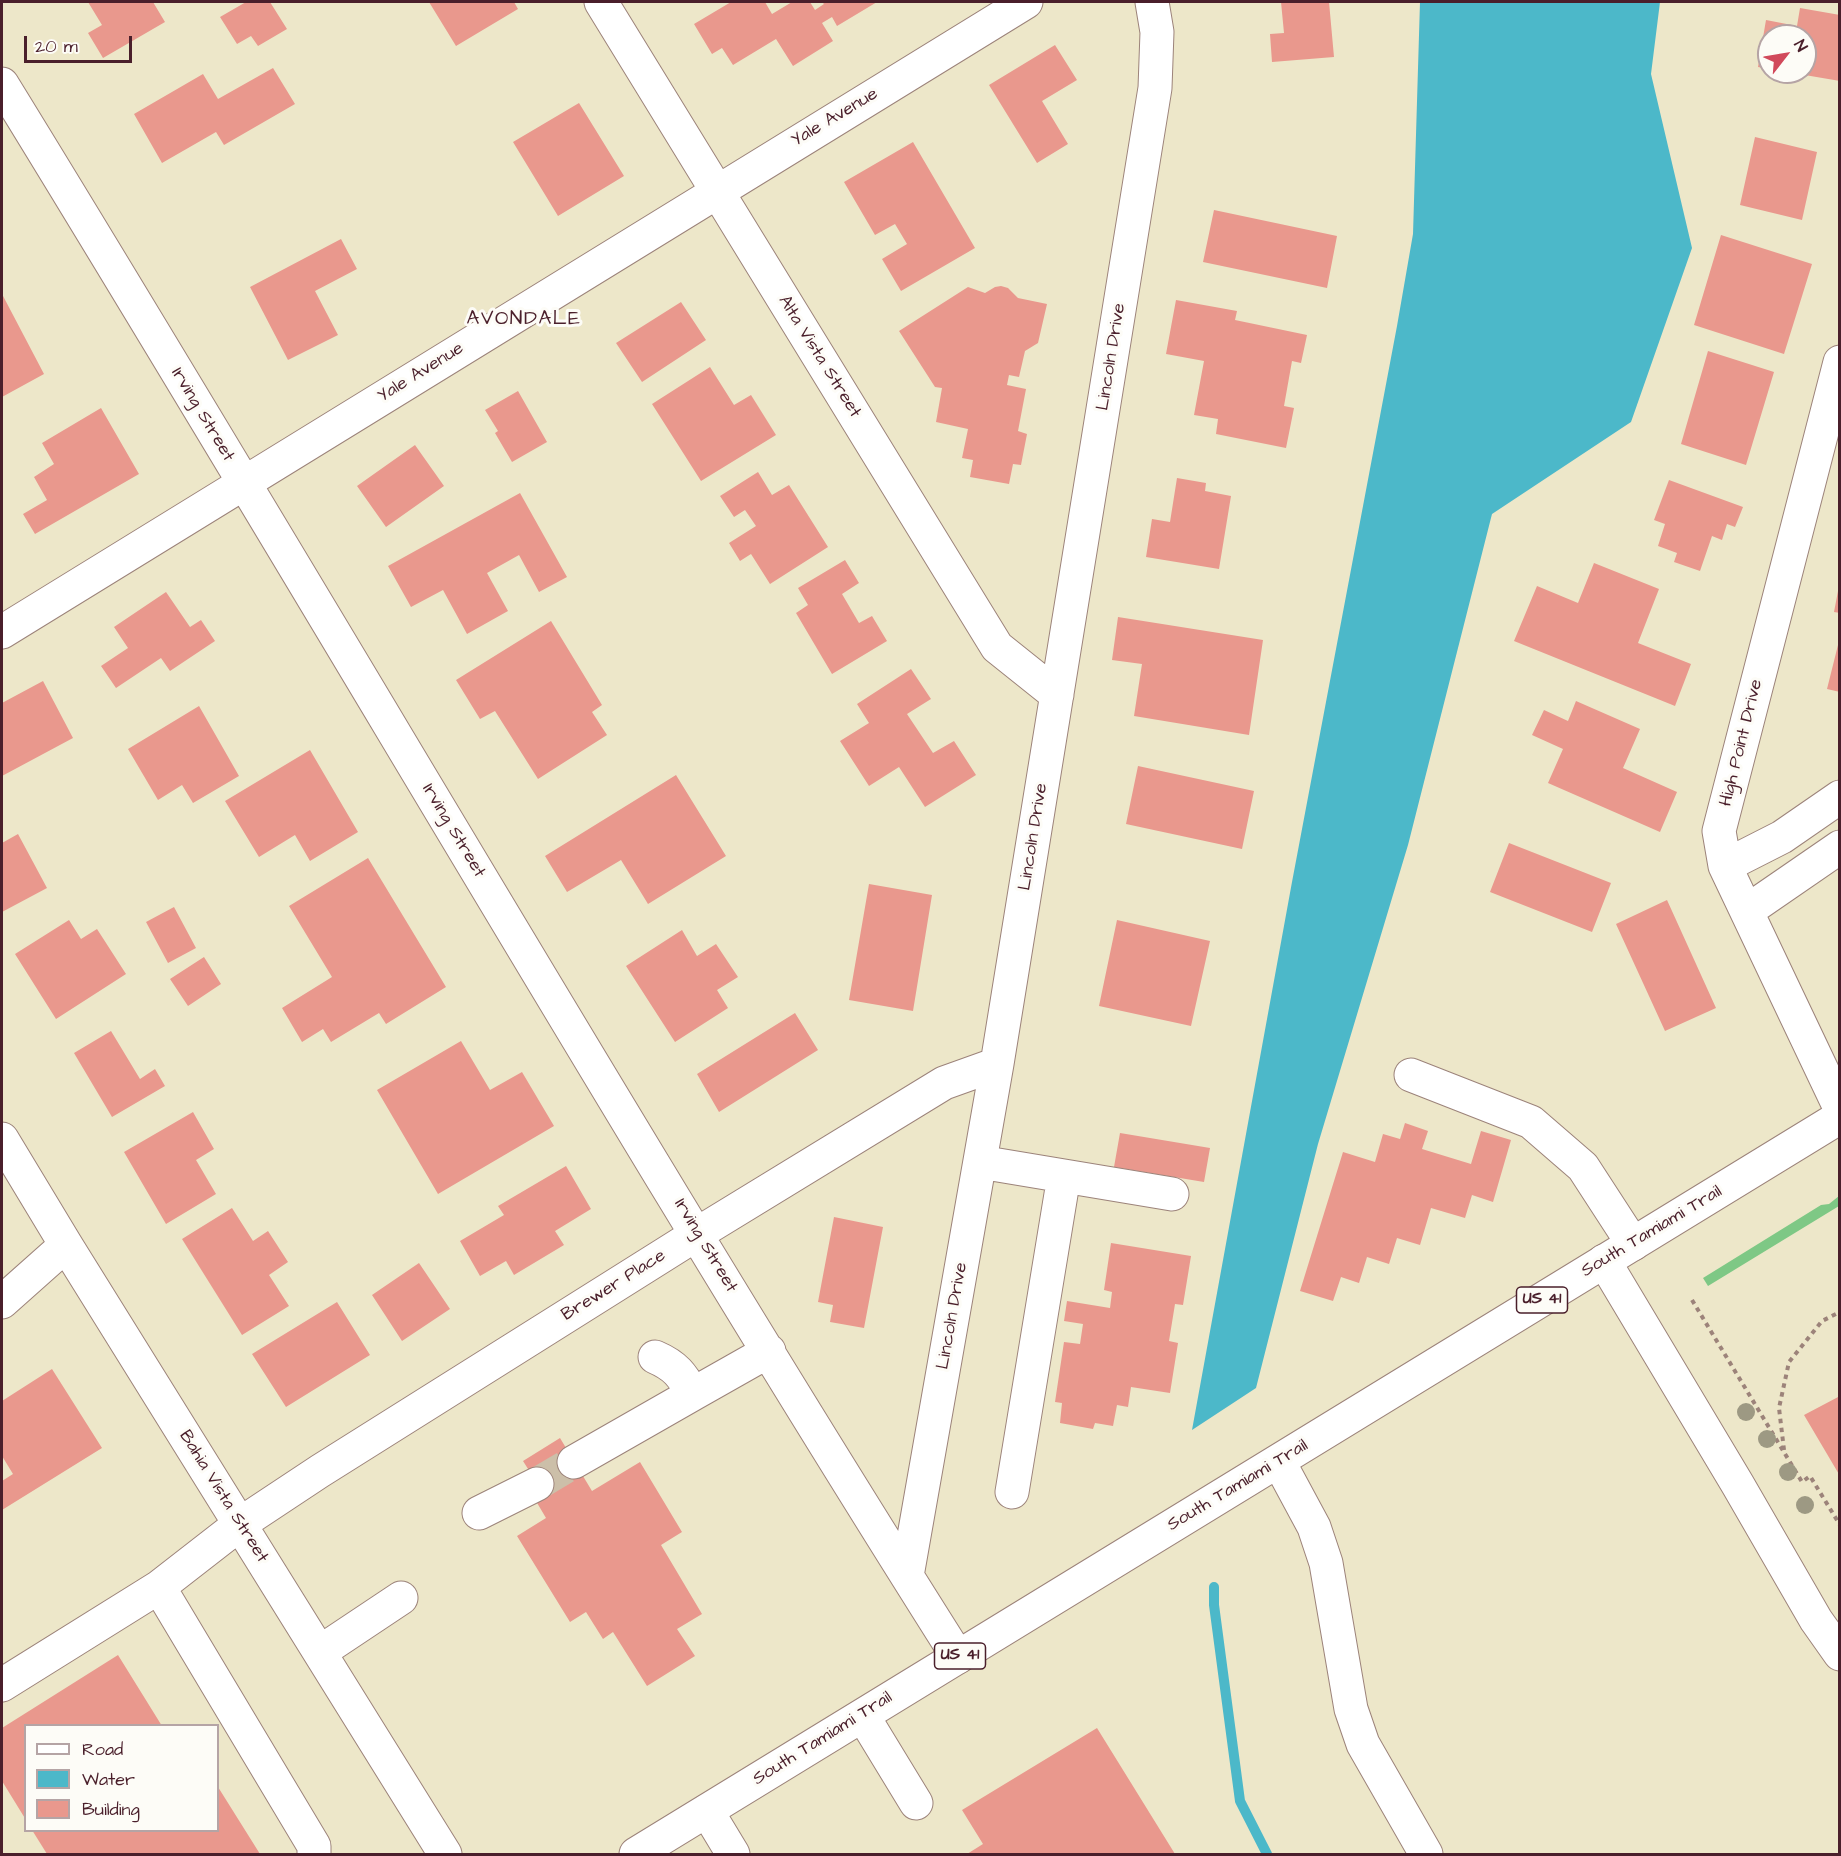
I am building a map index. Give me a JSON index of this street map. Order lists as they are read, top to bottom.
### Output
{
  "streets": {
    "street": [
      "Yale Avenue",
      "Alta Vista Street",
      "Lincoln Drive",
      "Irving Street",
      "High Point Drive",
      "South Tamiami Trail",
      "Brewer Place",
      "US 41",
      "Bahia Vista Street"
    ]
  },
  "crossings": [
    ["Yale Avenue", "Alta Vista Street"],
    ["Yale Avenue", "Irving Street"],
    ["Alta Vista Street", "Lincoln Drive"],
    ["Lincoln Drive", "Irving Street"],
    ["Lincoln Drive", "Brewer Place"],
    ["Irving Street", "Brewer Place"],
    ["Brewer Place", "Bahia Vista Street"]
  ],
  "districts": ["AVONDALE"],
  "legend": ["Road", "Water", "Building"],
  "scale_bar": "20 m",
  "north": "top right"
}
